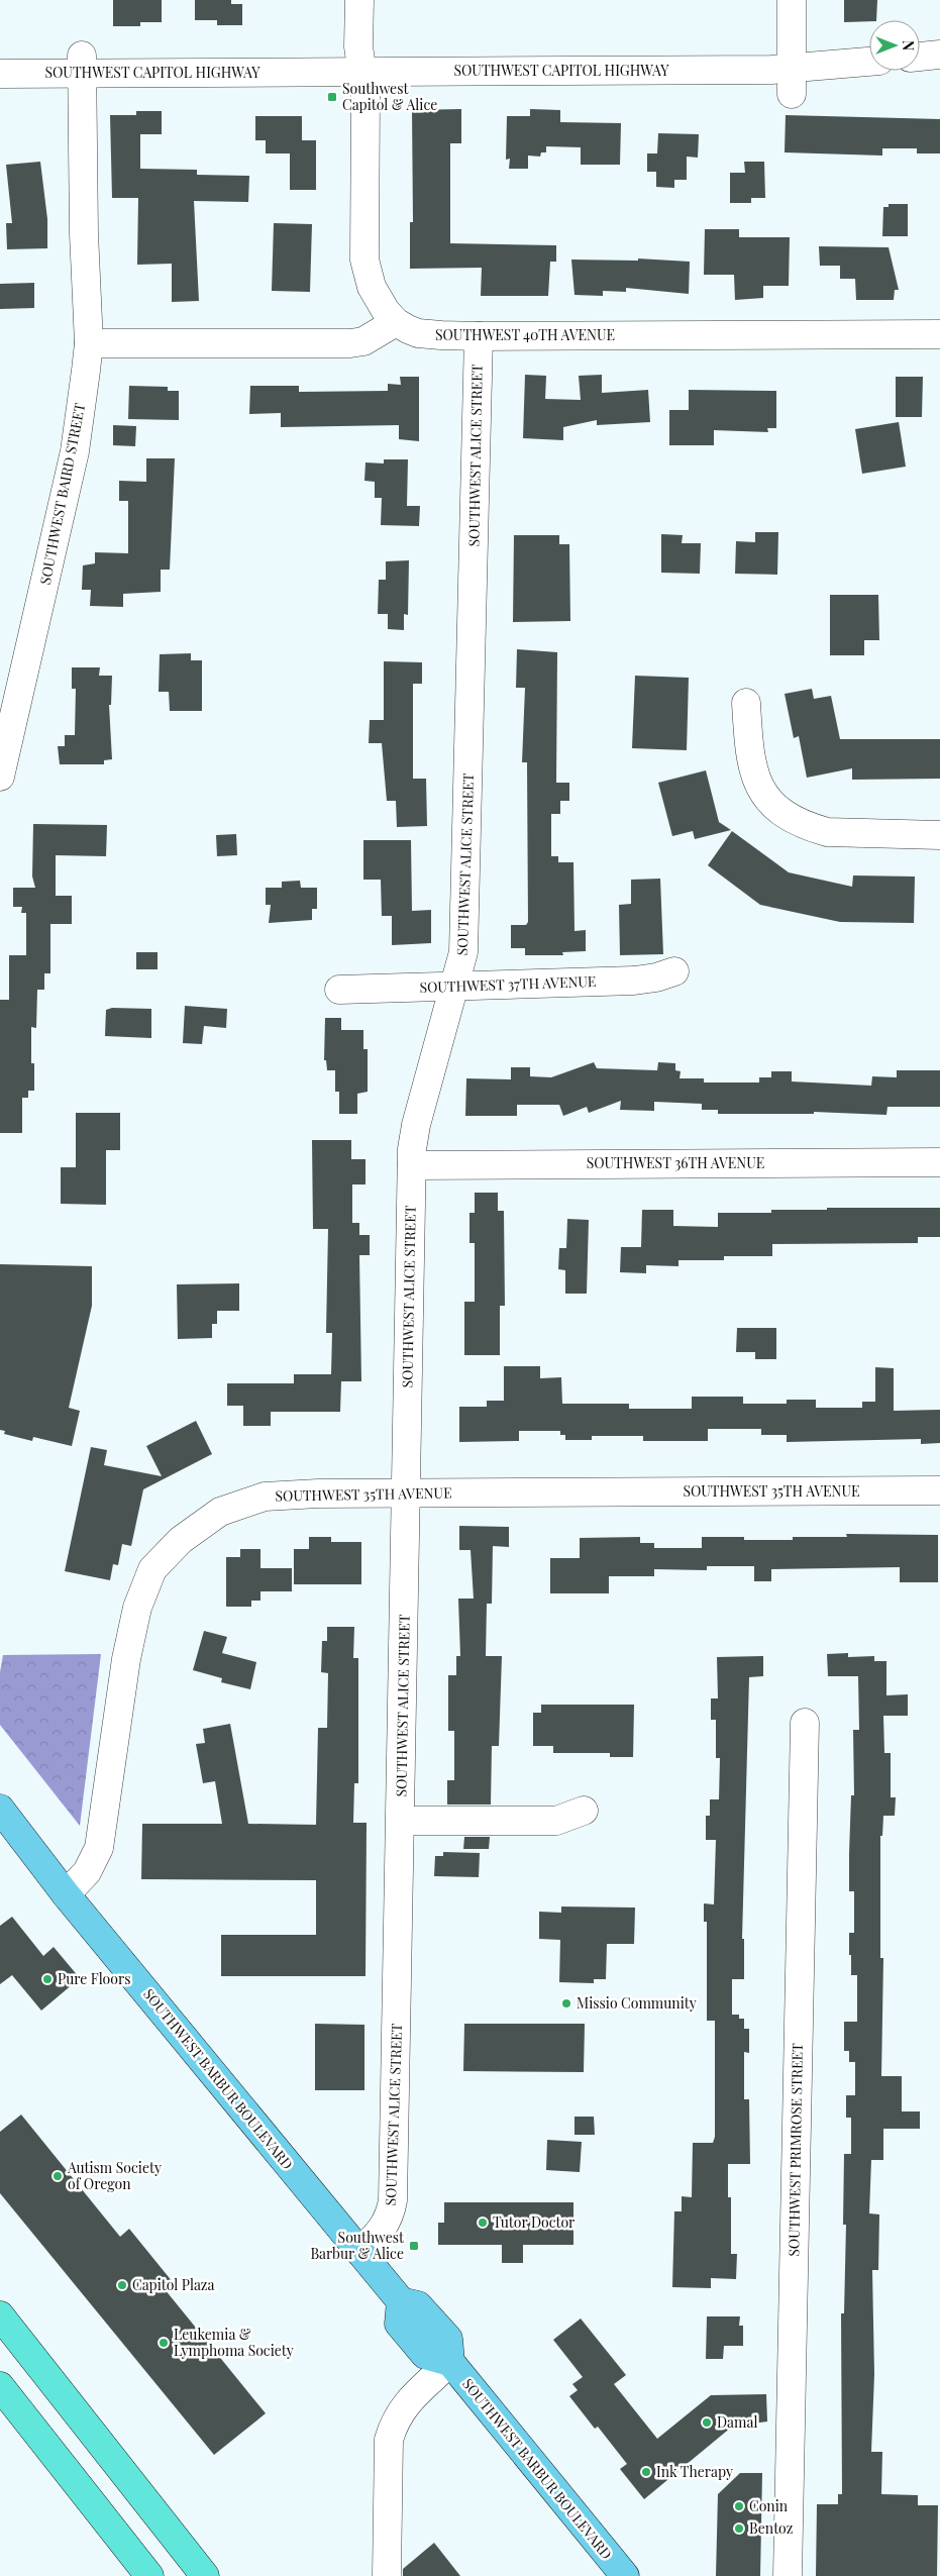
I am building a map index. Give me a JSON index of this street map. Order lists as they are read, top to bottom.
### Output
{
  "streets": {
    "main road": ["SOUTHWEST BARBUR BOULEVARD"],
    "street": [
      "SOUTHWEST CAPITOL HIGHWAY",
      "SOUTHWEST 40TH AVENUE",
      "SOUTHWEST ALICE STREET",
      "SOUTHWEST BAIRD STREET",
      "SOUTHWEST 37TH AVENUE",
      "SOUTHWEST 36TH AVENUE",
      "SOUTHWEST 35TH AVENUE",
      "SOUTHWEST PRIMROSE STREET"
    ]
  },
  "crossings": [
    ["SOUTHWEST CAPITOL HIGHWAY", "SOUTHWEST BAIRD STREET"],
    ["SOUTHWEST 40TH AVENUE", "SOUTHWEST ALICE STREET"],
    ["SOUTHWEST ALICE STREET", "SOUTHWEST 37TH AVENUE"],
    ["SOUTHWEST ALICE STREET", "SOUTHWEST 36TH AVENUE"],
    ["SOUTHWEST ALICE STREET", "SOUTHWEST 35TH AVENUE"],
    ["SOUTHWEST ALICE STREET", "SOUTHWEST BARBUR BOULEVARD"],
    ["SOUTHWEST 35TH AVENUE", "SOUTHWEST BARBUR BOULEVARD"]
  ],
  "places": {
    "transit": ["Southwest Capitol & Alice", "Southwest Barbur & Alice"],
    "other": [
      "Pure Floors",
      "Missio Community",
      "Autism Society of Oregon",
      "Tutor Doctor",
      "Capitol Plaza",
      "Leukemia & Lymphoma Society",
      "Damal",
      "Ink Therapy",
      "Conin",
      "Bentoz"
    ]
  },
  "north": "right"
}
